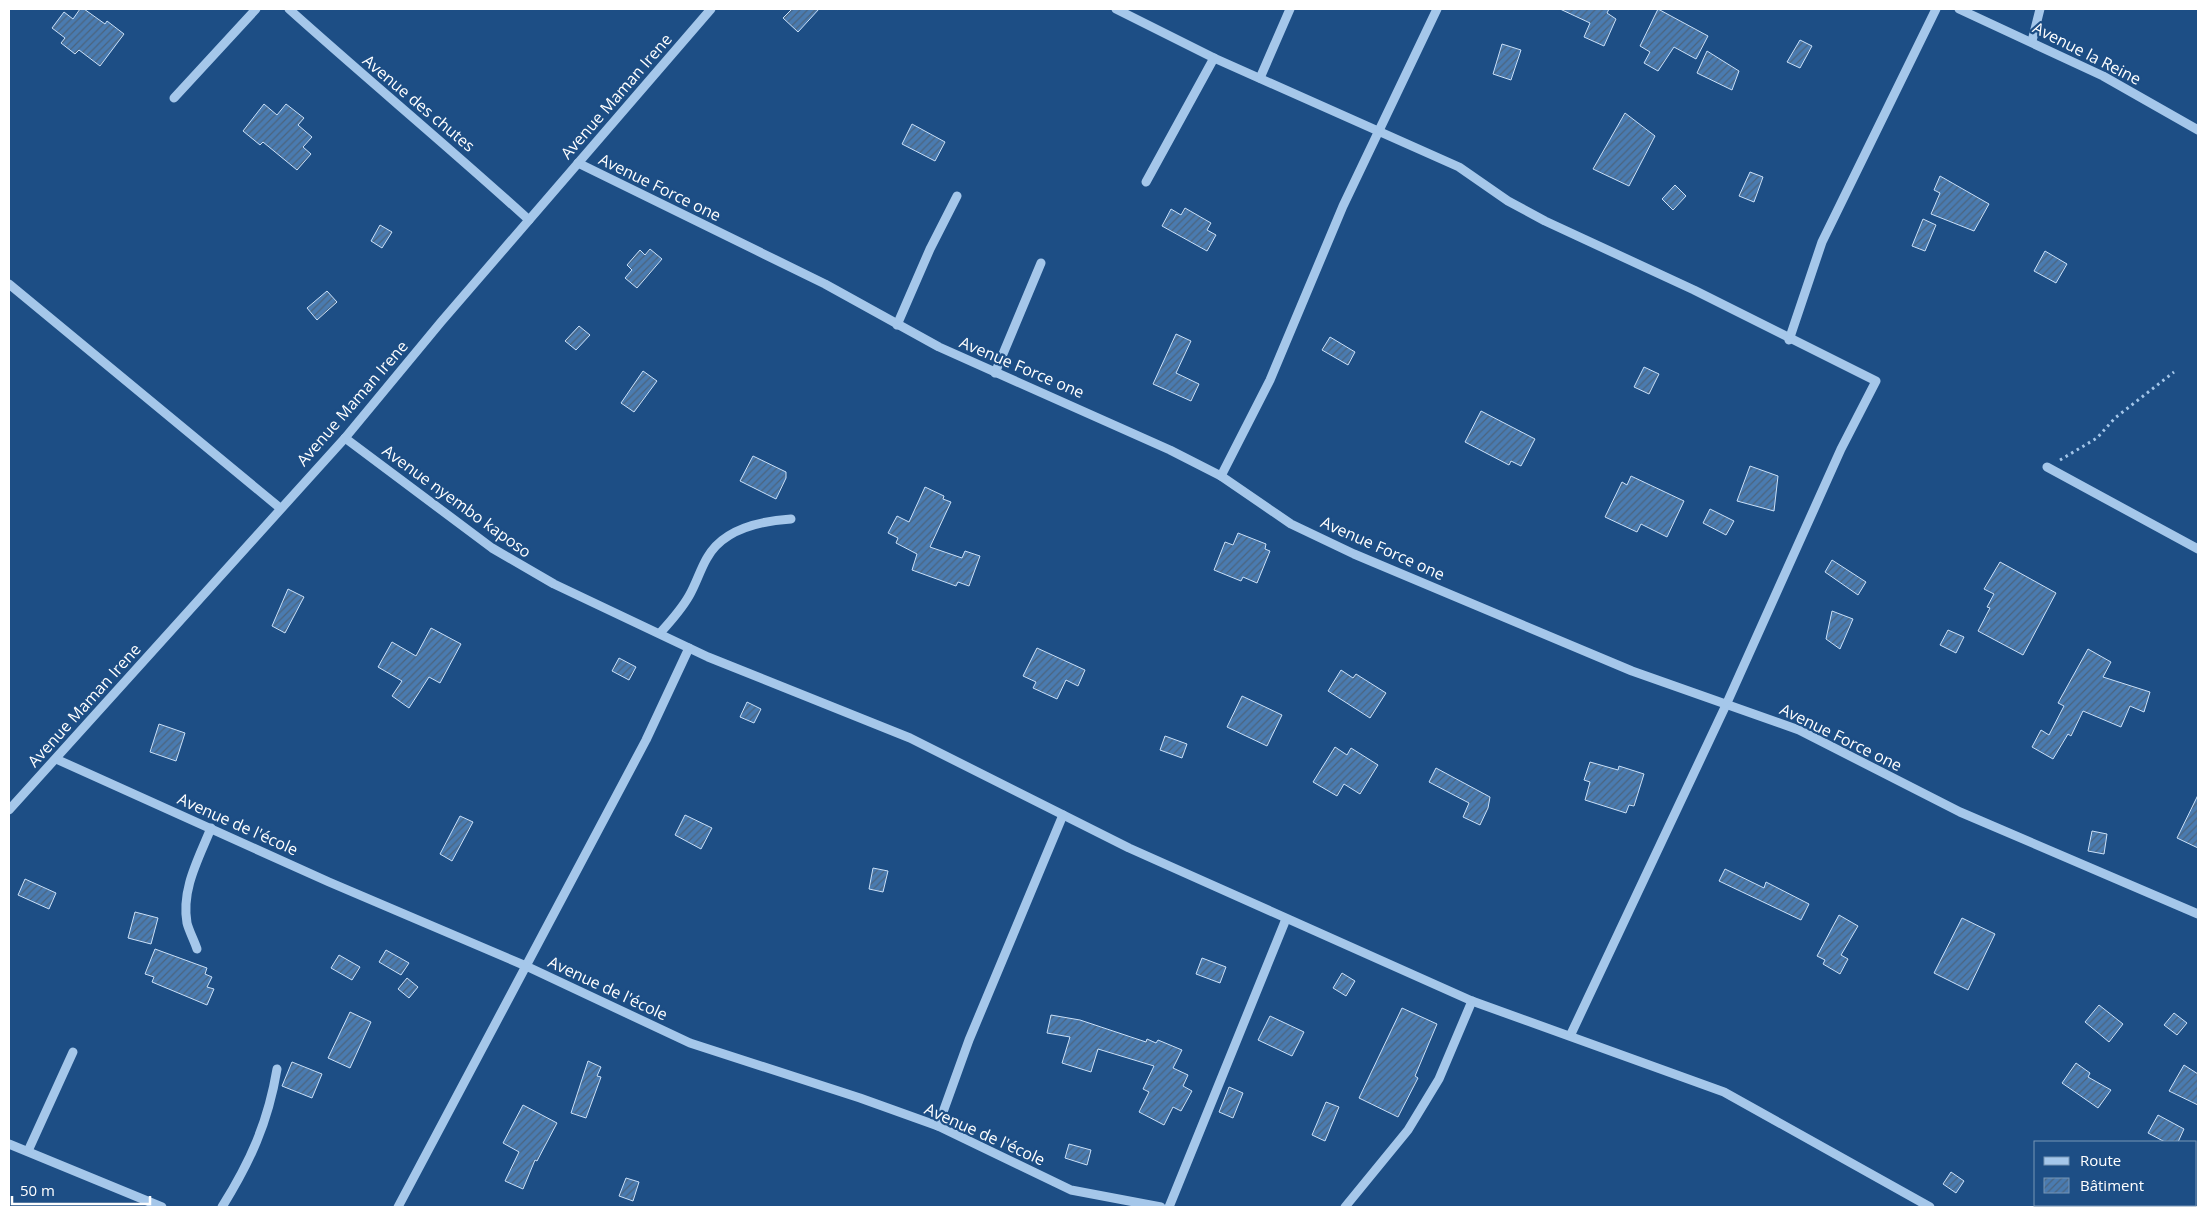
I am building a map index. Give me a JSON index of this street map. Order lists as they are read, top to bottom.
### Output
{
  "streets": {
    "street": [
      "Avenue la Reine",
      "Avenue Maman Irene",
      "Avenue des chutes",
      "Avenue Force one",
      "Avenue nyembo kaposo",
      "Avenue de l'école"
    ]
  },
  "crossings": [
    ["Avenue Maman Irene", "Avenue des chutes"],
    ["Avenue Maman Irene", "Avenue Force one"],
    ["Avenue Maman Irene", "Avenue nyembo kaposo"],
    ["Avenue Maman Irene", "Avenue de l'école"]
  ],
  "legend": ["Route", "Bâtiment"],
  "scale_bar": "50 m"
}
